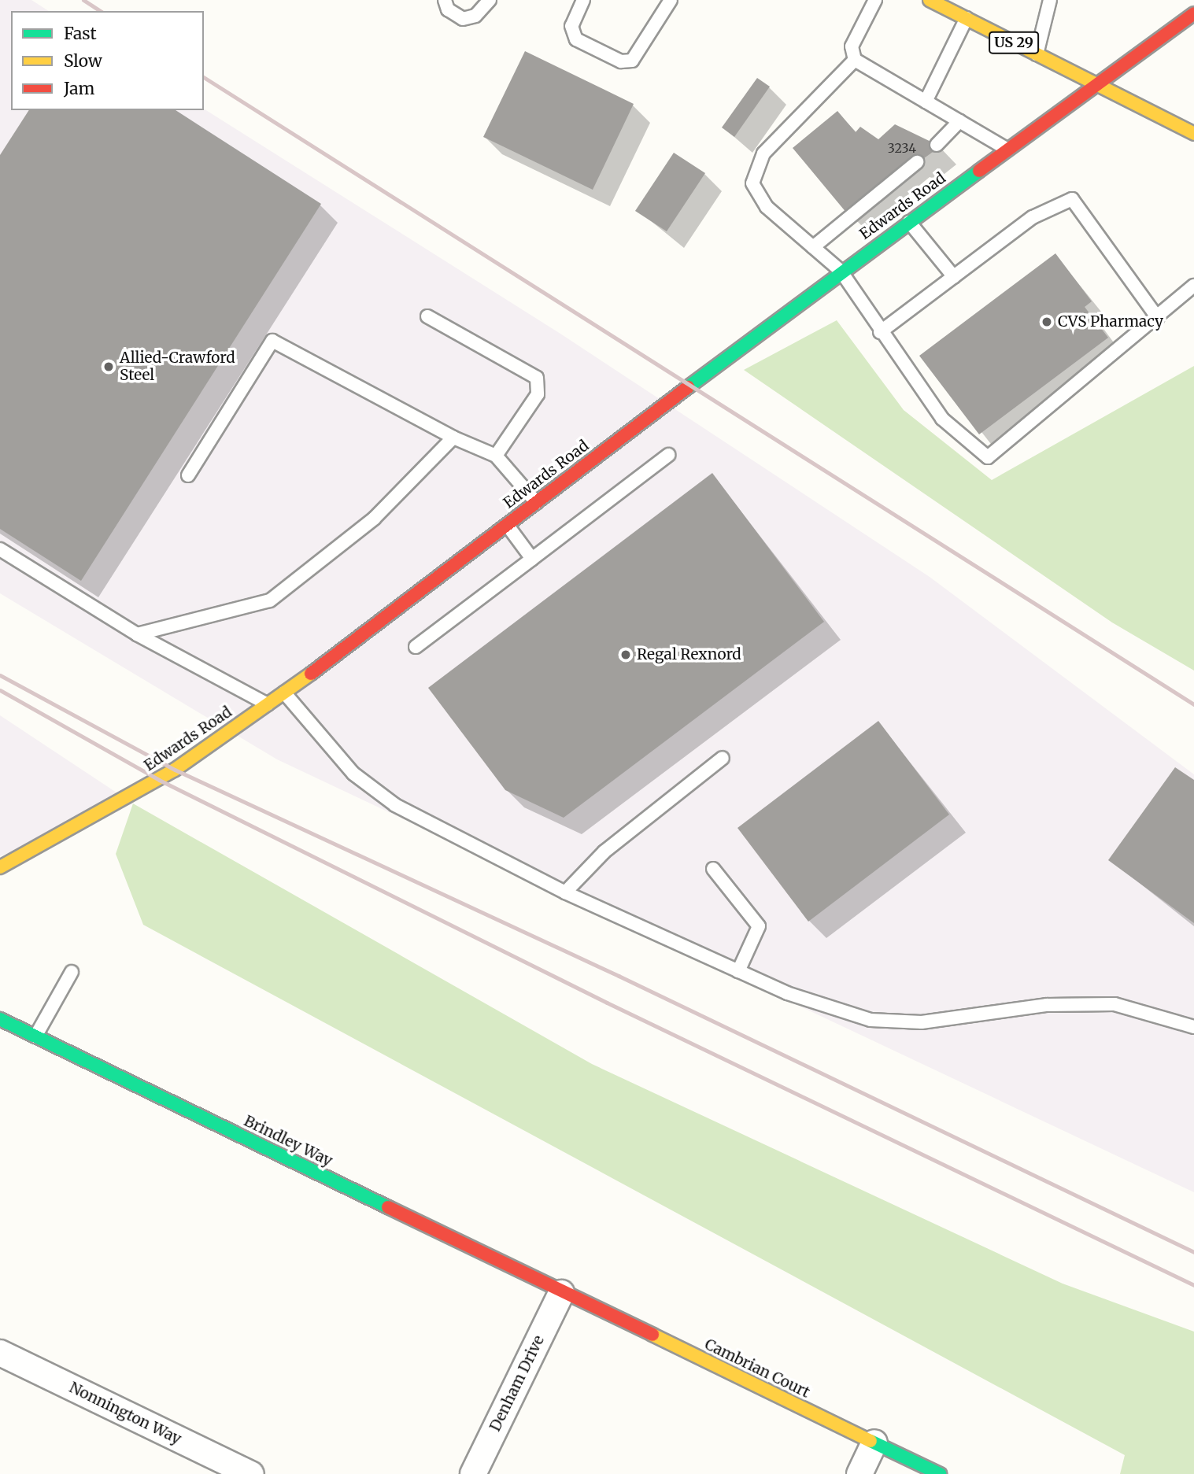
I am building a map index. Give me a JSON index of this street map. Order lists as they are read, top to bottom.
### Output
{
  "streets": {
    "main road": [
      "US 29",
      "Edwards Road",
      "Brindley Way",
      "Cambrian Court"
    ],
    "street": ["Denham Drive", "Nonnington Way"]
  },
  "crossings": [
    ["US 29", "Edwards Road"],
    ["Brindley Way", "Cambrian Court"],
    ["Brindley Way", "Denham Drive"],
    ["Cambrian Court", "Denham Drive"]
  ],
  "places": ["CVS Pharmacy", "Allied-Crawford Steel", "Regal Rexnord"],
  "house_numbers": ["3234"],
  "legend": ["Fast", "Slow", "Jam"]
}
